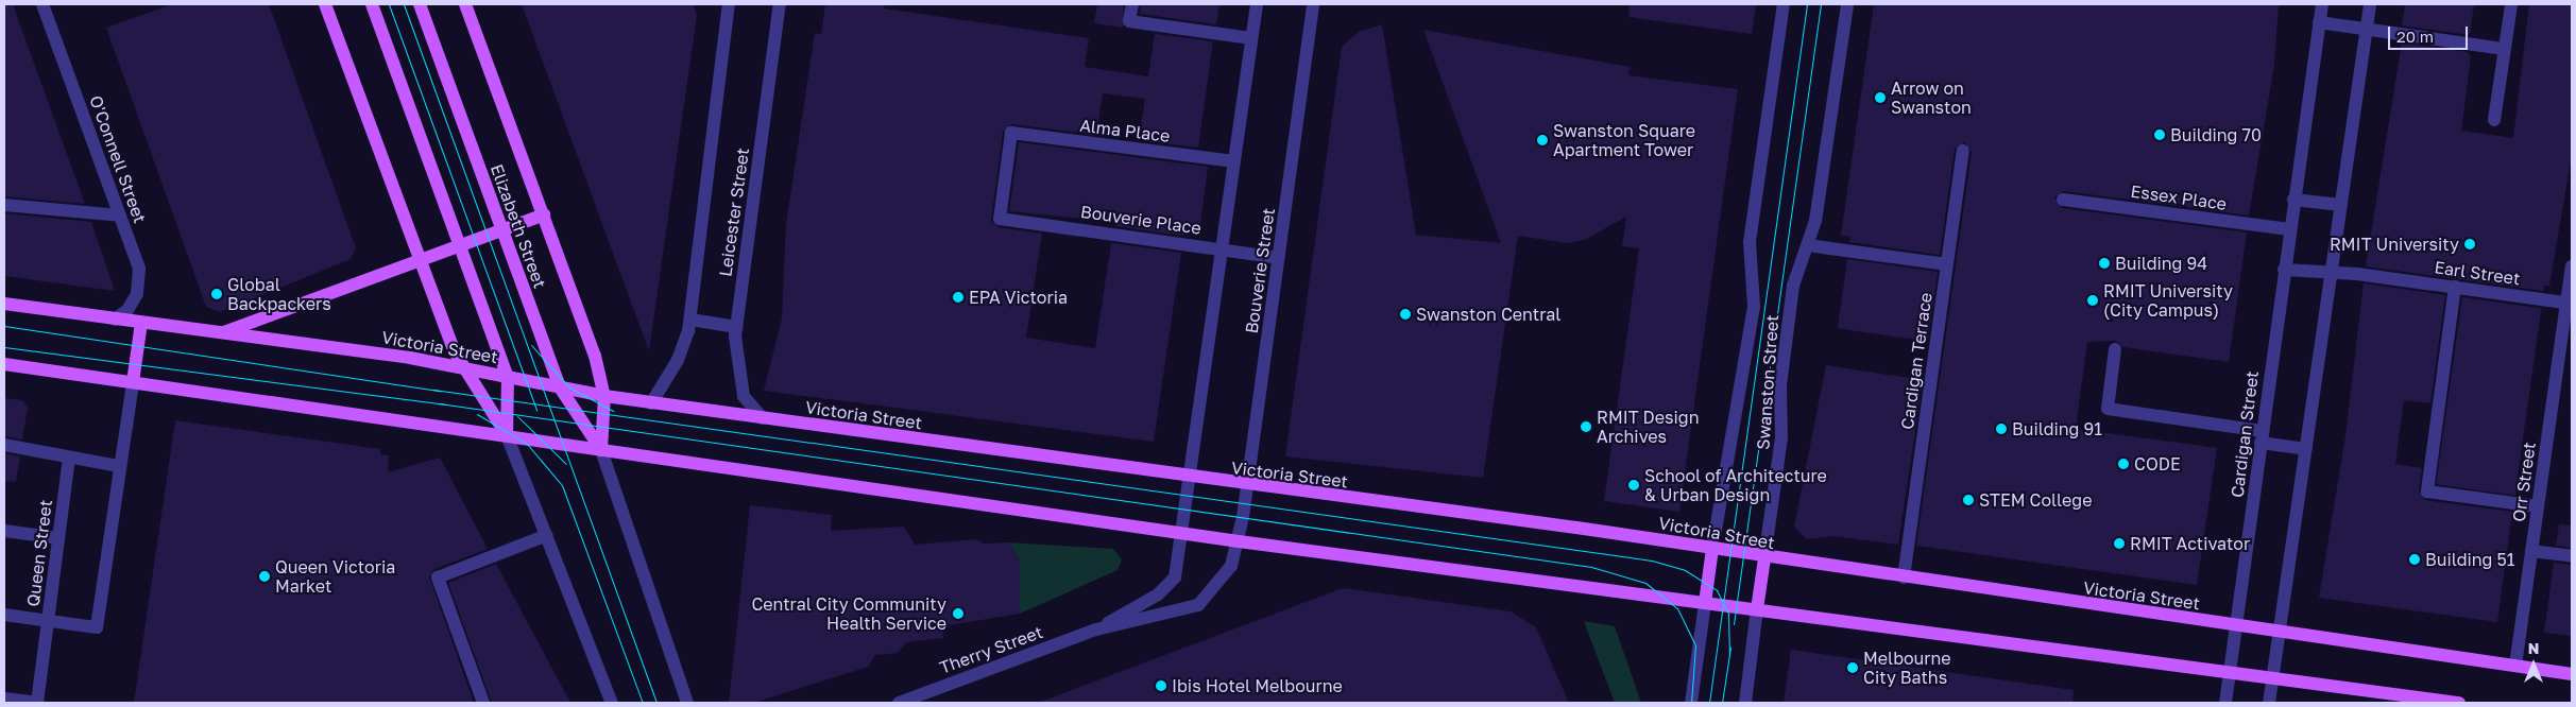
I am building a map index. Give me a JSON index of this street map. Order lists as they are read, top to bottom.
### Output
{
  "streets": {
    "main road": ["Elizabeth Street", "Victoria Street", "Swanston Street"],
    "street": [
      "Alma Place",
      "O'Connell Street",
      "Essex Place",
      "Leicester Street",
      "Bouverie Place",
      "Bouverie Street",
      "Earl Street",
      "Cardigan Terrace",
      "Cardigan Street",
      "Orr Street",
      "Queen Street",
      "Therry Street"
    ]
  },
  "crossings": [
    ["Alma Place", "Bouverie Place"],
    ["O'Connell Street", "Victoria Street"],
    ["Essex Place", "Cardigan Street"],
    ["Leicester Street", "Victoria Street"],
    ["Bouverie Place", "Bouverie Street"],
    ["Elizabeth Street", "Victoria Street"],
    ["Bouverie Street", "Victoria Street"],
    ["Bouverie Street", "Therry Street"],
    ["Earl Street", "Cardigan Street"],
    ["Earl Street", "Orr Street"],
    ["Victoria Street", "Cardigan Terrace"],
    ["Victoria Street", "Swanston Street"],
    ["Victoria Street", "Cardigan Street"],
    ["Victoria Street", "Orr Street"]
  ],
  "places": [
    "Arrow on Swanston",
    "Building 70",
    "Swanston Square Apartment Tower",
    "RMIT University",
    "Building 94",
    "Global Backpackers",
    "EPA Victoria",
    "RMIT University (City Campus)",
    "Swanston Central",
    "RMIT Design Archives",
    "Building 91",
    "CODE",
    "School of Architecture & Urban Design",
    "STEM College",
    "RMIT Activator",
    "Building 51",
    "Queen Victoria Market",
    "Central City Community Health Service",
    "Melbourne City Baths",
    "Ibis Hotel Melbourne"
  ],
  "scale_bar": "20 m",
  "north": "top"
}
